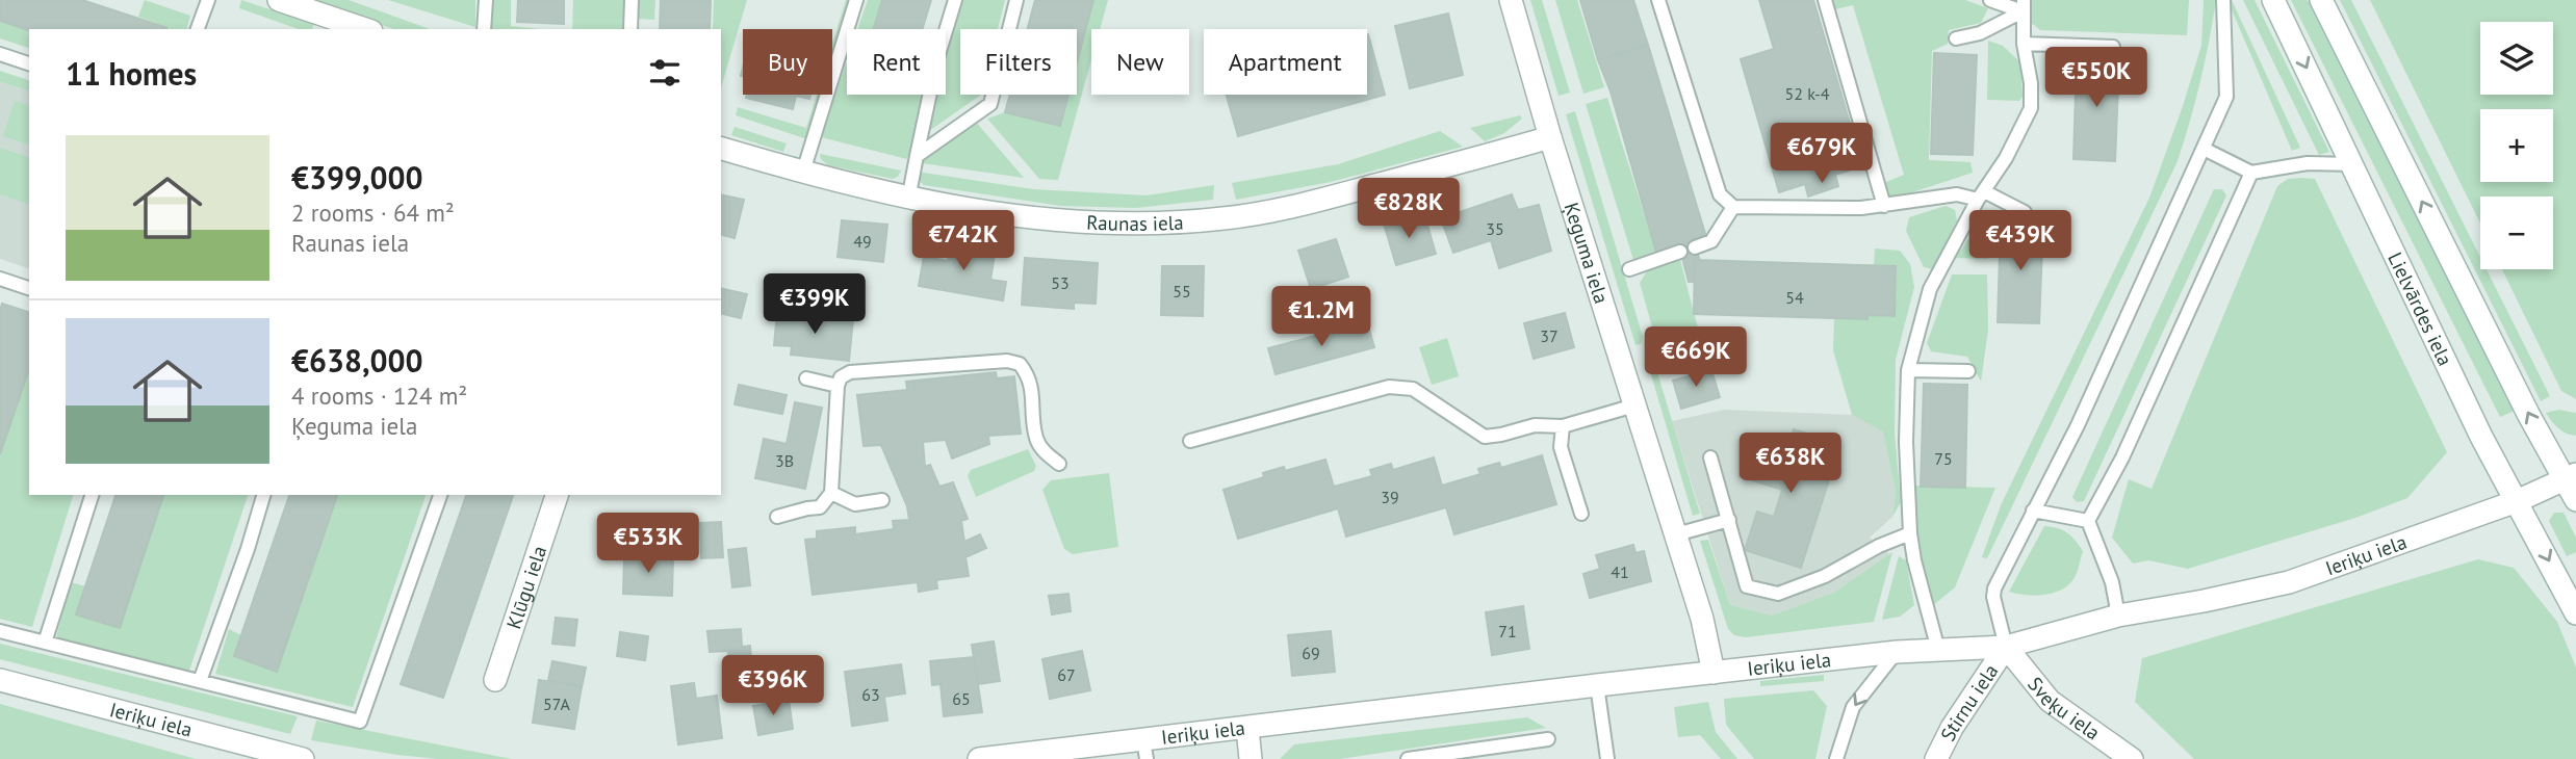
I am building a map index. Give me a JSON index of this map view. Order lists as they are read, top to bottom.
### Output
{
  "streets": {
    "street": [
      "Raunas iela",
      "Ķeguma iela",
      "Lielvārdes iela",
      "Ieriķu iela",
      "Klūgu iela",
      "Stirnu iela",
      "Sveķu iela"
    ]
  },
  "crossings": [
    ["Raunas iela", "Ķeguma iela"],
    ["Ķeguma iela", "Ieriķu iela"],
    ["Lielvārdes iela", "Ieriķu iela"],
    ["Ieriķu iela", "Stirnu iela"],
    ["Ieriķu iela", "Sveķu iela"],
    ["Stirnu iela", "Sveķu iela"]
  ],
  "house_numbers": [
    "52 k-4",
    "35",
    "49",
    "53",
    "55",
    "54",
    "37",
    "75",
    "3B",
    "39",
    "41",
    "71",
    "69",
    "67",
    "63",
    "65",
    "57A"
  ],
  "page": {
    "map_buttons": ["+", "−"],
    "chip": [
      "Buy",
      "Rent",
      "Filters",
      "New",
      "Apartment"
    ],
    "heading": "11 homes",
    "price": [
      "€550K",
      "€679K",
      "€828K",
      "€742K",
      "€439K",
      "€399K",
      "€1.2M",
      "€669K",
      "€638K",
      "€533K",
      "€396K"
    ],
    "list": [
      {
        "name": "€399,000",
        "note": "2 rooms · 64 m² · Raunas iela"
      },
      {
        "name": "€638,000",
        "note": "4 rooms · 124 m² · Ķeguma iela"
      }
    ]
  }
}
